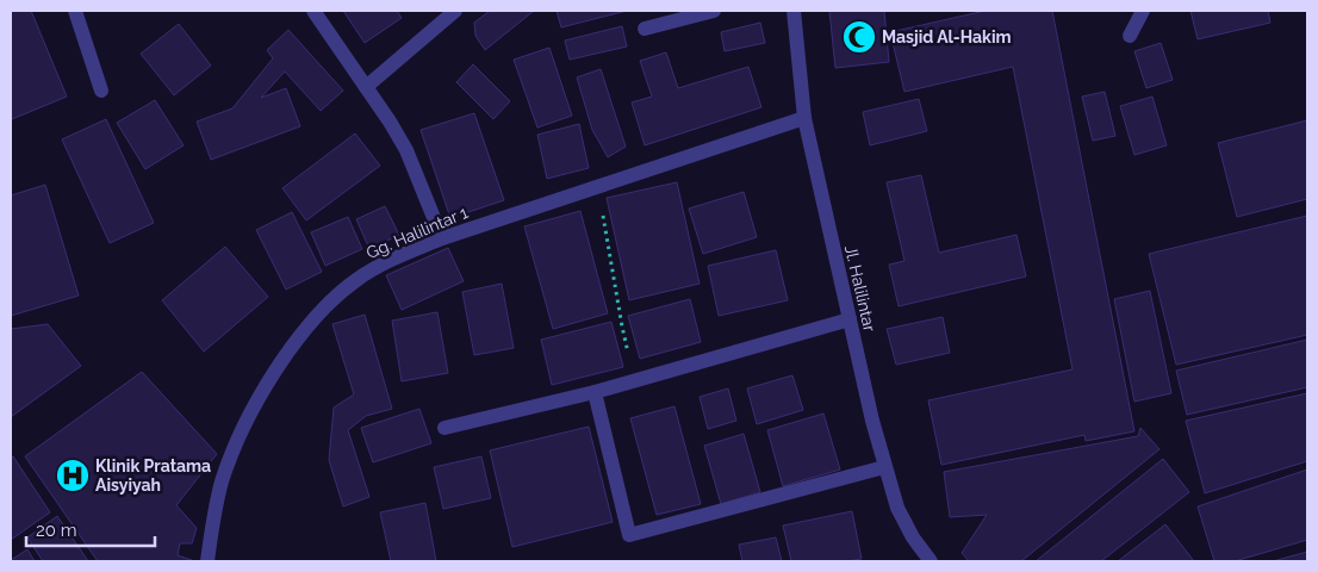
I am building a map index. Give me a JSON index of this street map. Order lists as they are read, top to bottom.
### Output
{
  "streets": {
    "street": ["Gg. Halilintar 1", "Jl. Halilintar"]
  },
  "crossings": [
    ["Gg. Halilintar 1", "Jl. Halilintar"]
  ],
  "places": {
    "mosque": ["Masjid Al-Hakim"],
    "hospital": ["Klinik Pratama Aisyiyah"]
  },
  "scale_bar": "20 m"
}
